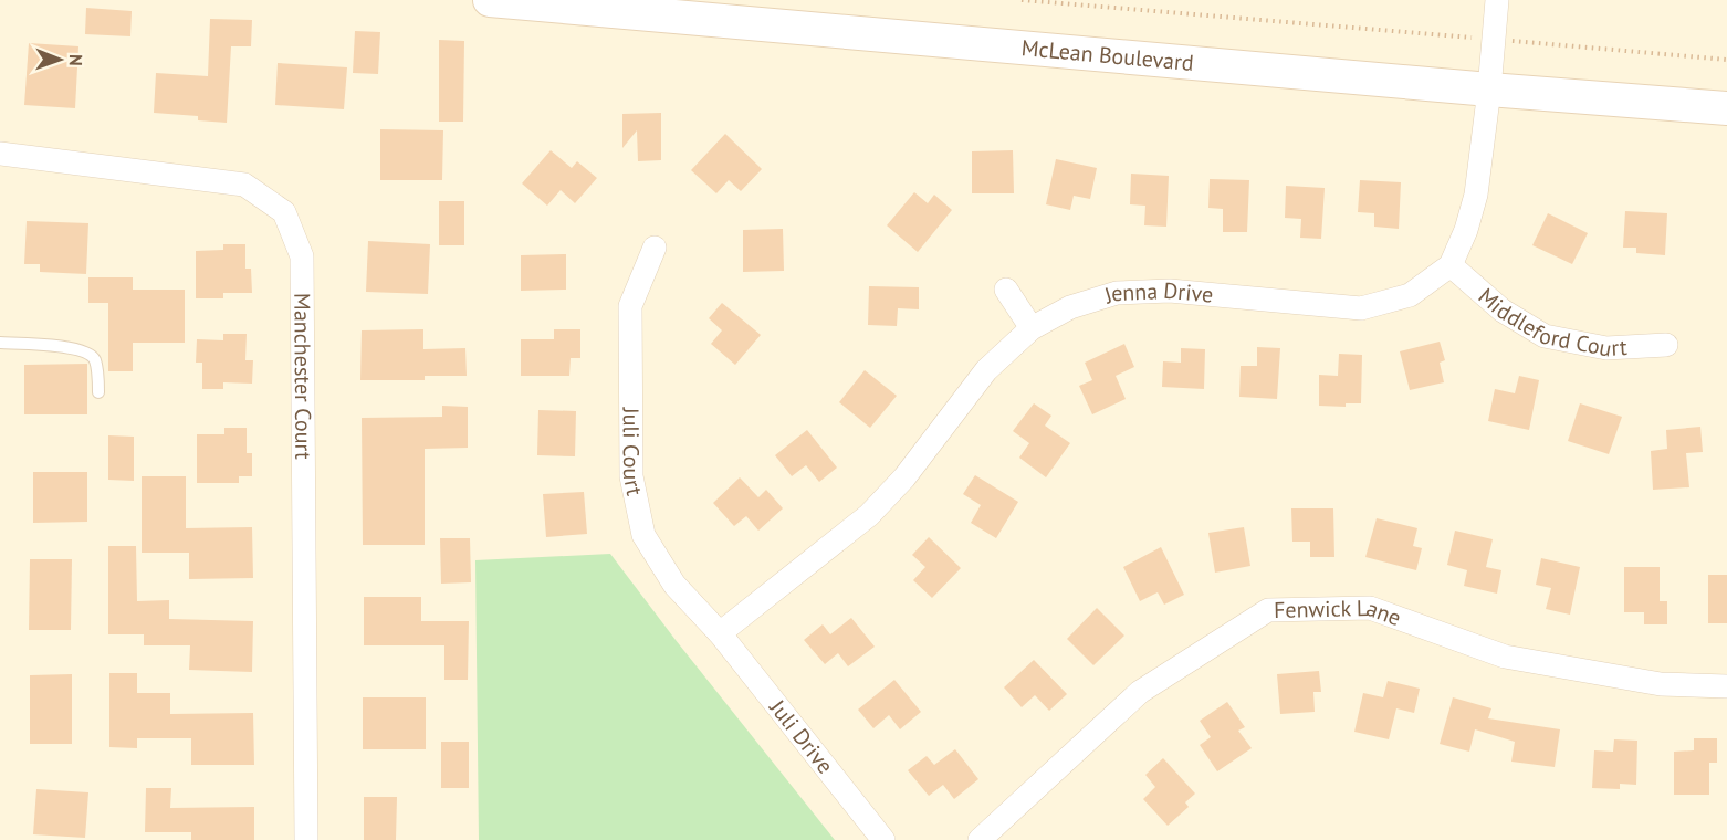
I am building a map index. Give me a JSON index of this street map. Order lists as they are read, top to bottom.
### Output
{
  "streets": {
    "main road": ["McLean Boulevard"],
    "street": [
      "Jenna Drive",
      "Middleford Court",
      "Manchester Court",
      "Juli Court",
      "Fenwick Lane",
      "Juli Drive"
    ]
  },
  "crossings": [
    ["Jenna Drive", "Middleford Court"],
    ["Jenna Drive", "Juli Court"],
    ["Jenna Drive", "Juli Drive"],
    ["Juli Court", "Juli Drive"]
  ],
  "north": "right"
}
